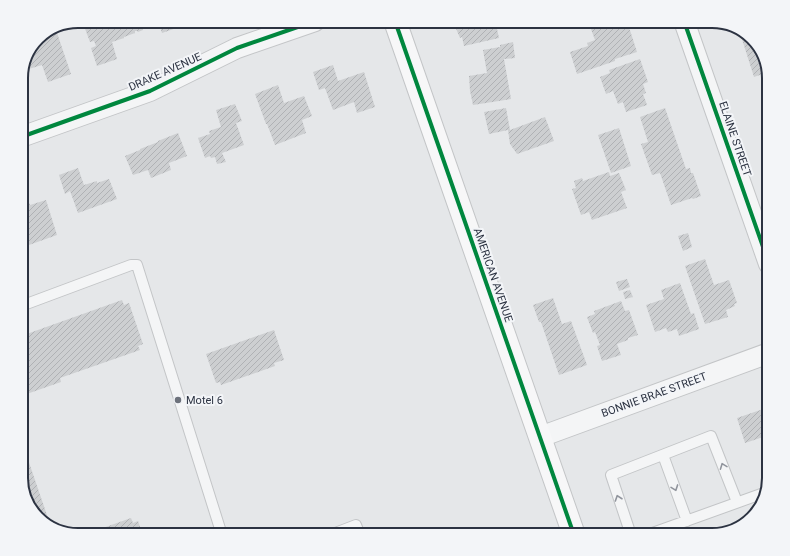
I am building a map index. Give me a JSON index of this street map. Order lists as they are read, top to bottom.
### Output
{
  "streets": {
    "street": [
      "DRAKE AVENUE",
      "ELAINE STREET",
      "AMERICAN AVENUE",
      "BONNIE BRAE STREET"
    ]
  },
  "crossings": [
    ["AMERICAN AVENUE", "BONNIE BRAE STREET"]
  ],
  "places": ["Motel 6"]
}
